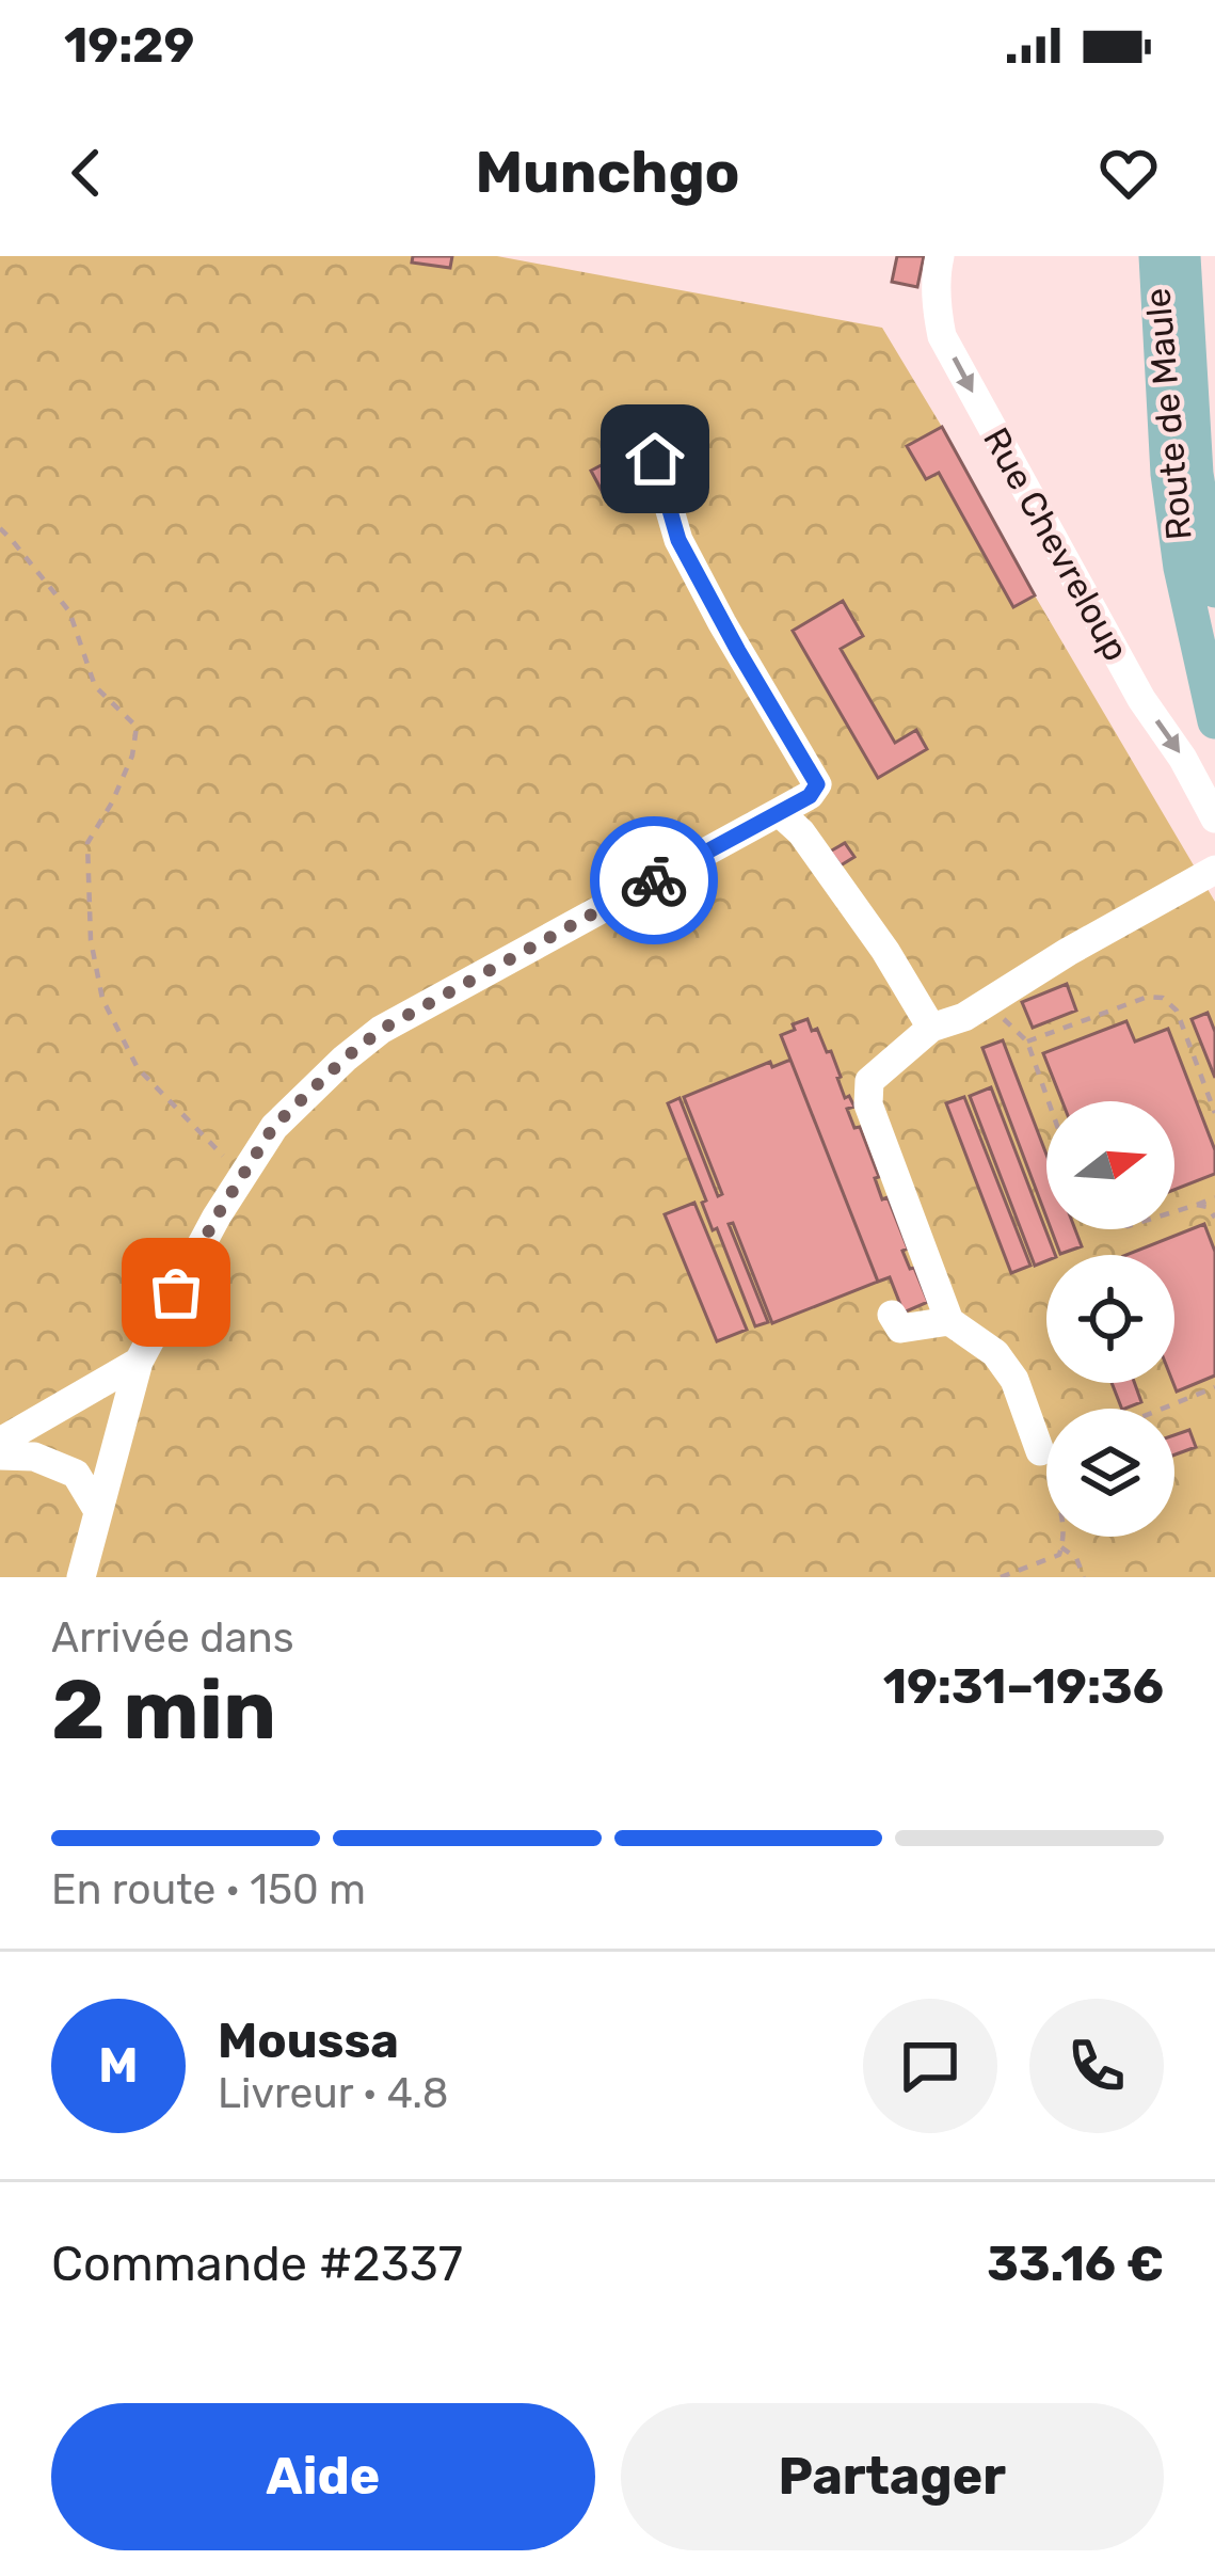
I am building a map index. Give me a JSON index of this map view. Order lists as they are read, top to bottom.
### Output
{
  "streets": {
    "main road": ["Route de Maule"],
    "street": ["Rue Chevreloup"]
  },
  "one_way": ["Rue Chevreloup"],
  "north": "right",
  "page": {
    "status": "19:29",
    "header": "Munchgo",
    "heading": ["2 min", "Arrivée dans", "19:31–19:36"],
    "panel": [
      "Moussa",
      "Livreur · 4.8",
      "Commande #2337",
      "33.16 €"
    ],
    "bar": "En route · 150 m",
    "round": "M",
    "buttons": ["Aide", "Partager"]
  }
}
